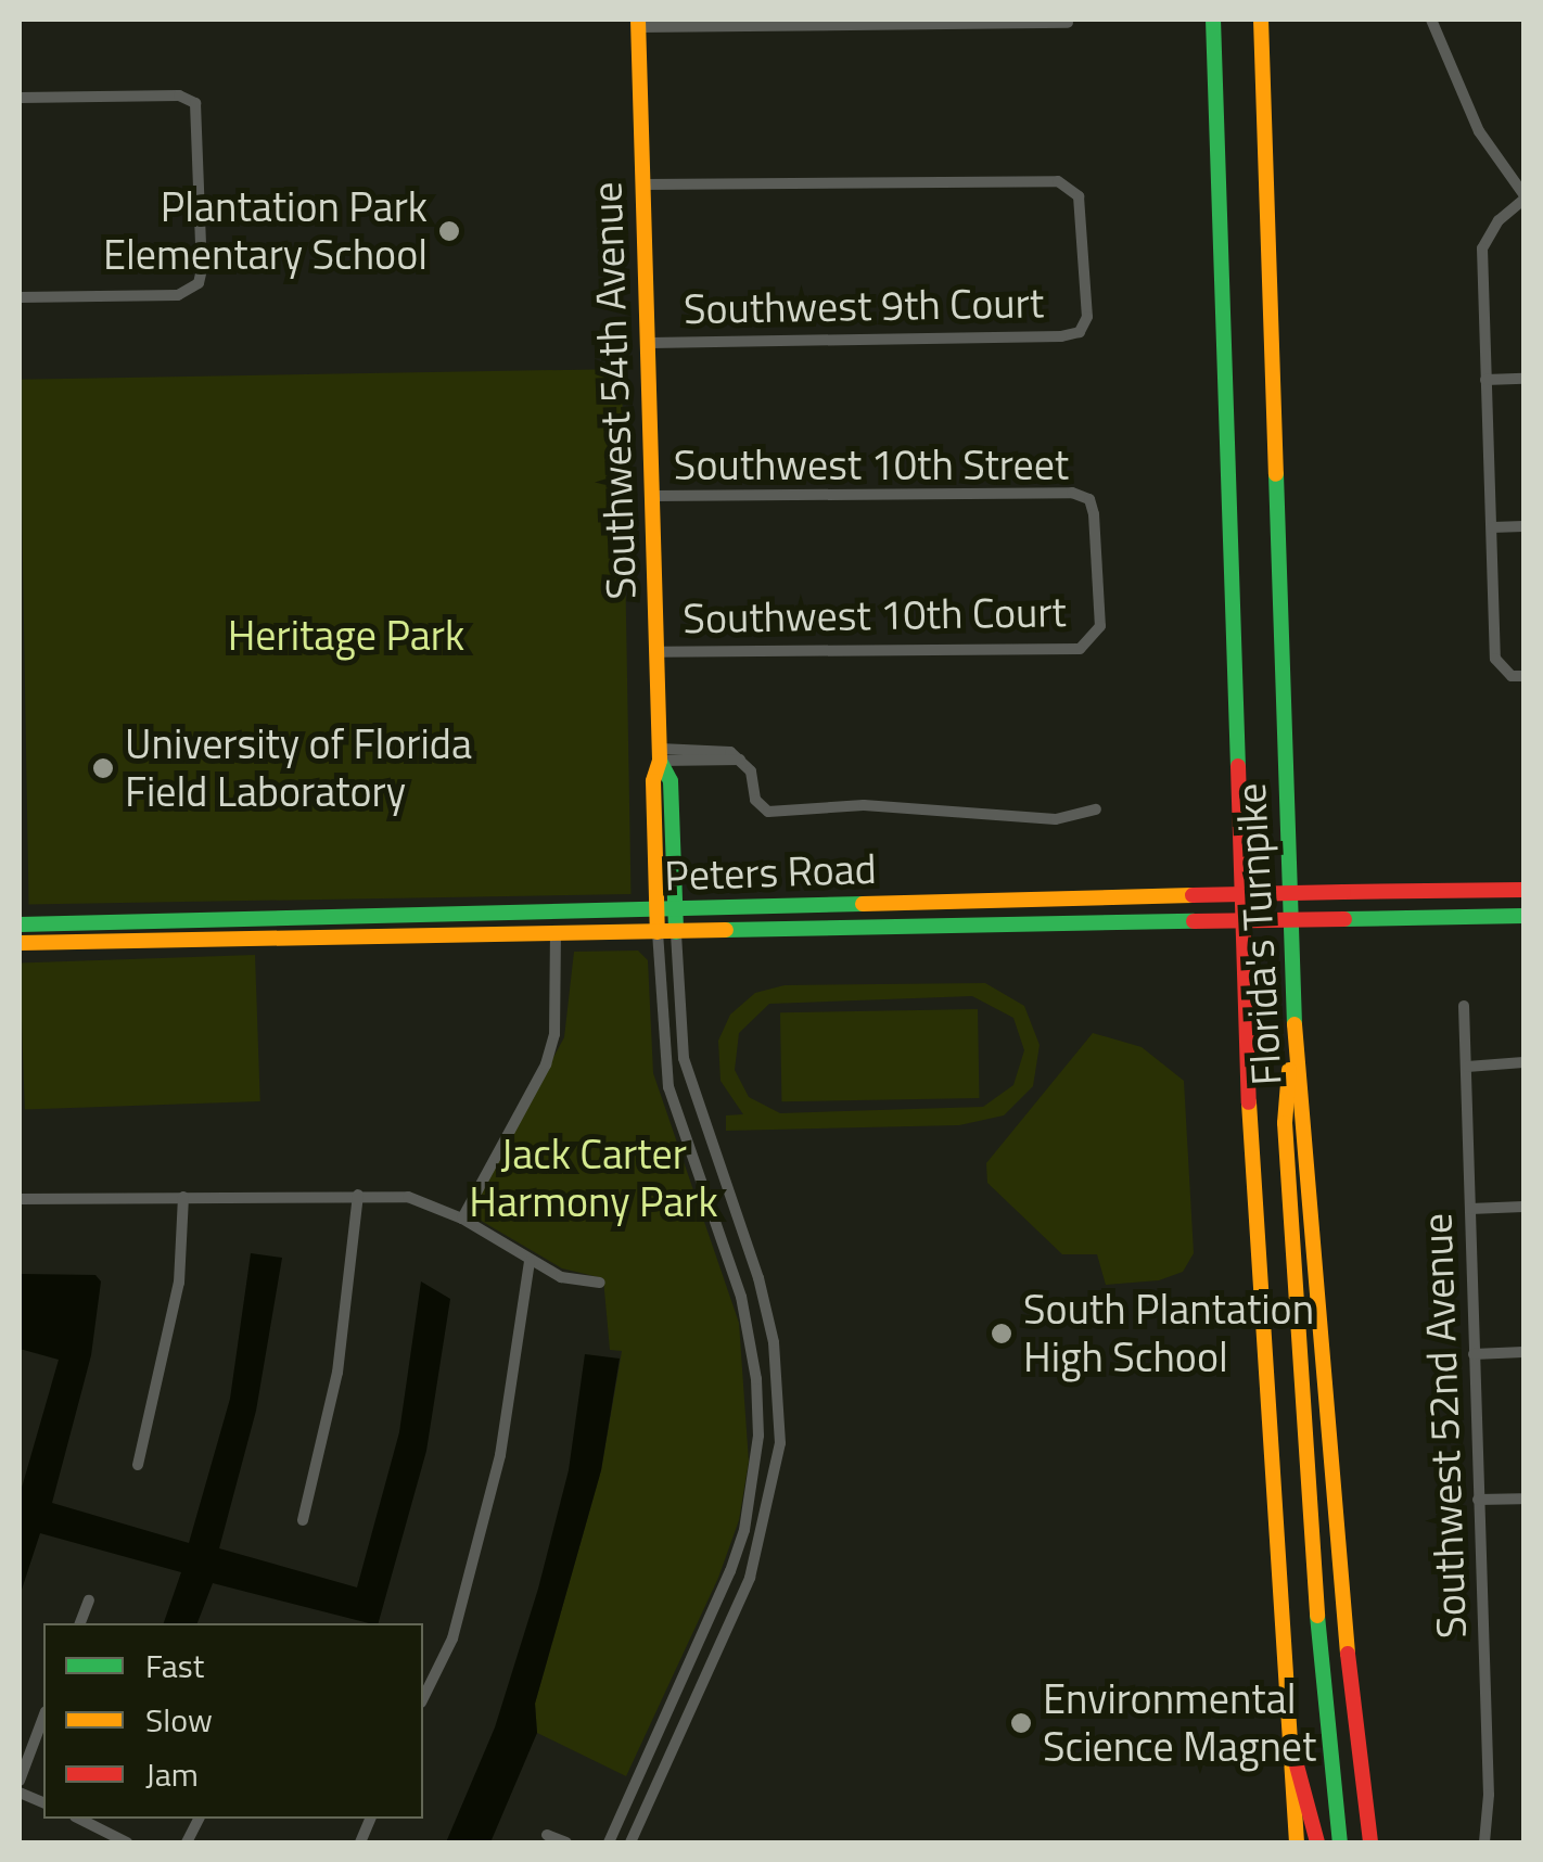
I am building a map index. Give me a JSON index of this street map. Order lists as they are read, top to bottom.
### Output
{
  "streets": {
    "main road": ["Southwest 54th Avenue", "Peters Road", "Florida's Turnpike"],
    "street": [
      "Southwest 9th Court",
      "Southwest 10th Street",
      "Southwest 10th Court",
      "Southwest 52nd Avenue"
    ]
  },
  "crossings": [
    ["Southwest 9th Court", "Southwest 54th Avenue"],
    ["Southwest 54th Avenue", "Southwest 10th Street"],
    ["Southwest 54th Avenue", "Southwest 10th Court"],
    ["Southwest 54th Avenue", "Peters Road"],
    ["Southwest 10th Street", "Southwest 10th Court"]
  ],
  "parks": ["Heritage Park", "Jack Carter Harmony Park"],
  "places": [
    "Plantation Park Elementary School",
    "University of Florida Field Laboratory",
    "South Plantation High School",
    "Environmental Science Magnet"
  ],
  "legend": ["Fast", "Slow", "Jam"]
}
